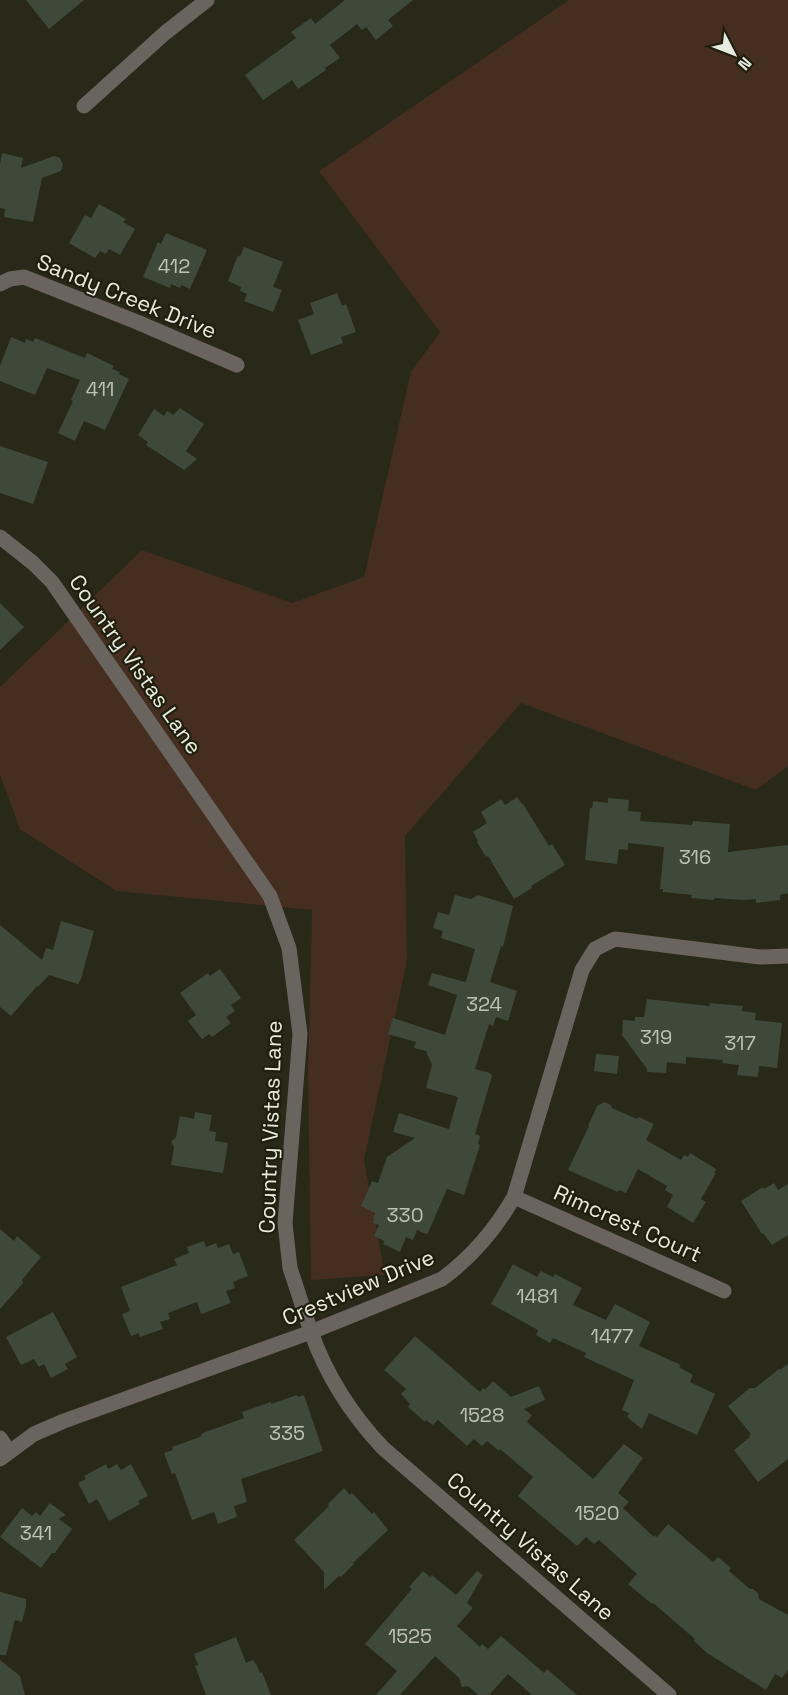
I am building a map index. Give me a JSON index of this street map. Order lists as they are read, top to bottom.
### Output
{
  "streets": {
    "street": [
      "Sandy Creek Drive",
      "Country Vistas Lane",
      "Rimcrest Court",
      "Crestview Drive"
    ]
  },
  "crossings": [
    ["Country Vistas Lane", "Crestview Drive"],
    ["Rimcrest Court", "Crestview Drive"]
  ],
  "house_numbers": [
    "412",
    "411",
    "316",
    "324",
    "319",
    "317",
    "330",
    "1481",
    "1477",
    "1528",
    "335",
    "1520",
    "341",
    "1525"
  ],
  "north": "bottom right"
}
